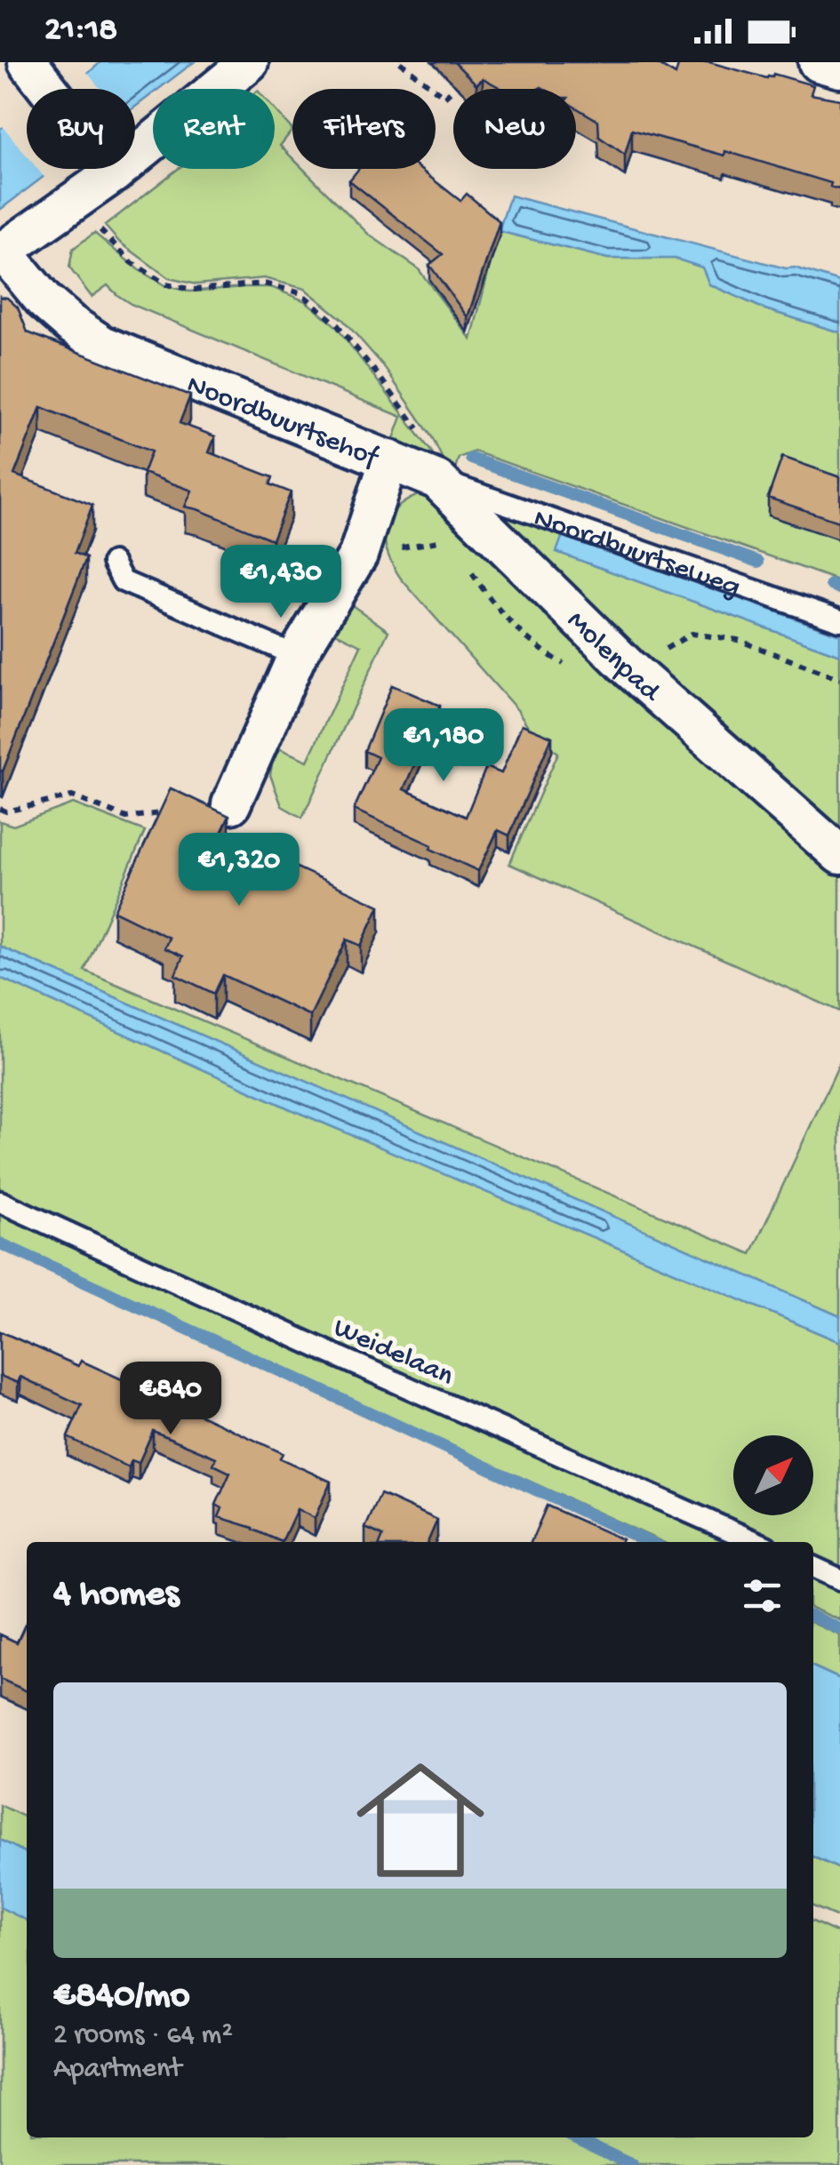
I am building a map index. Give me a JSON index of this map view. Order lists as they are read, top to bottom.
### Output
{
  "streets": {
    "street": ["Noordbuurtsehof", "Molenpad"],
    "lane": ["Noordbuurtseweg", "Weidelaan"]
  },
  "crossings": [
    ["Noordbuurtsehof", "Molenpad"],
    ["Noordbuurtseweg", "Molenpad"]
  ],
  "north": "top right",
  "page": {
    "status": "21:18",
    "chip": [
      "Buy",
      "Rent",
      "Filters",
      "New"
    ],
    "price": [
      "€1,430",
      "€1,180",
      "€1,320",
      "€840"
    ],
    "heading": "4 homes",
    "list": [
      {
        "name": "€840/mo",
        "note": "2 rooms · 64 m² · Apartment"
      }
    ]
  }
}
